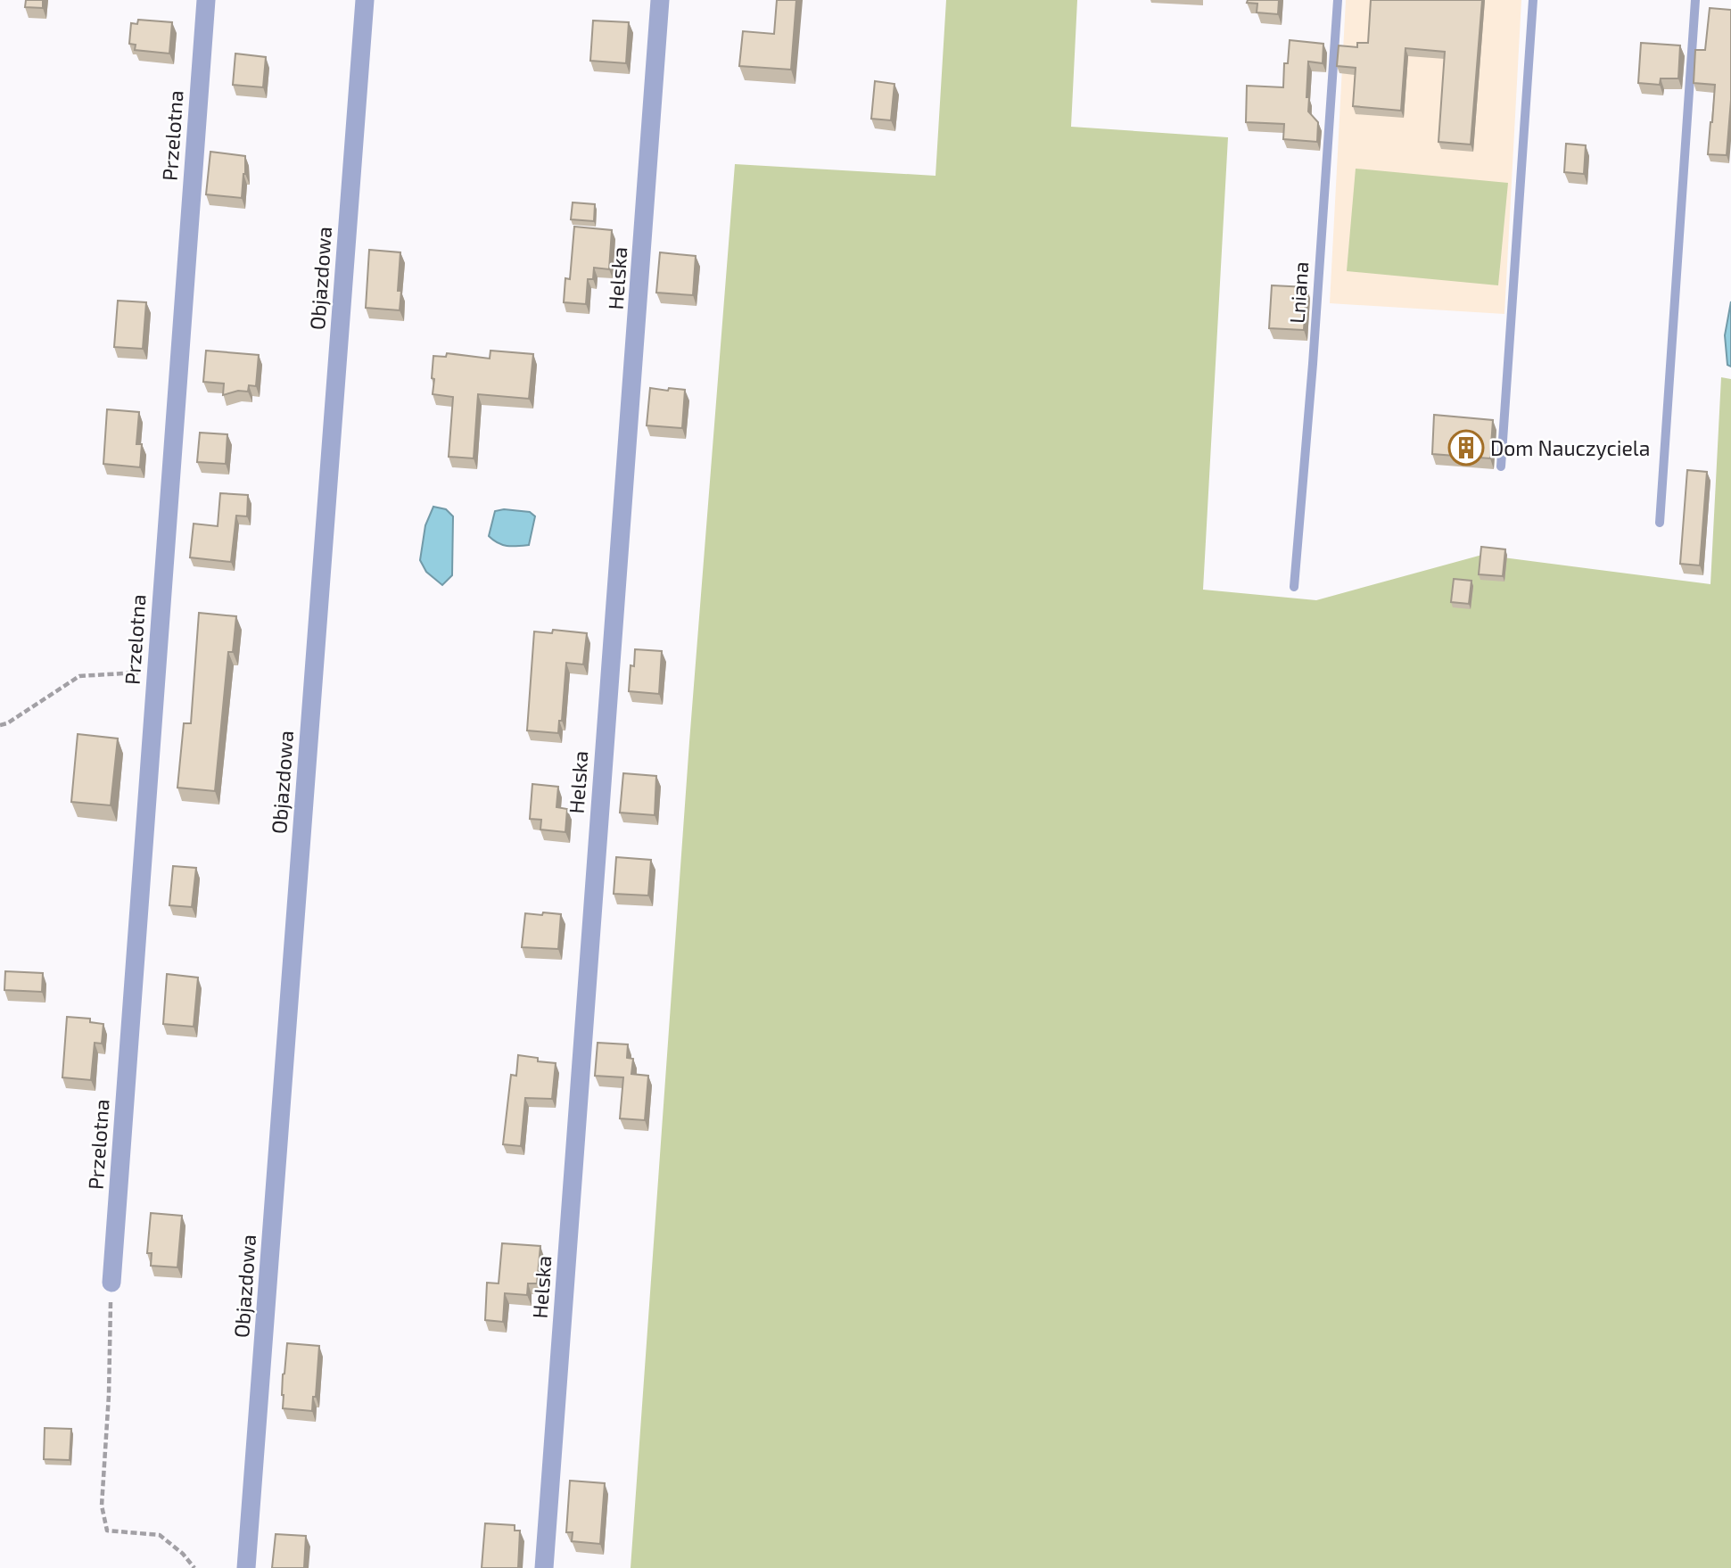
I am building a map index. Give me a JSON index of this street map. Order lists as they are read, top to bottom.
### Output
{
  "streets": {
    "street": ["Przelotna", "Objazdowa", "Helska"],
    "lane": ["Lniana"]
  },
  "places": {
    "building": ["Dom Nauczyciela"]
  }
}
